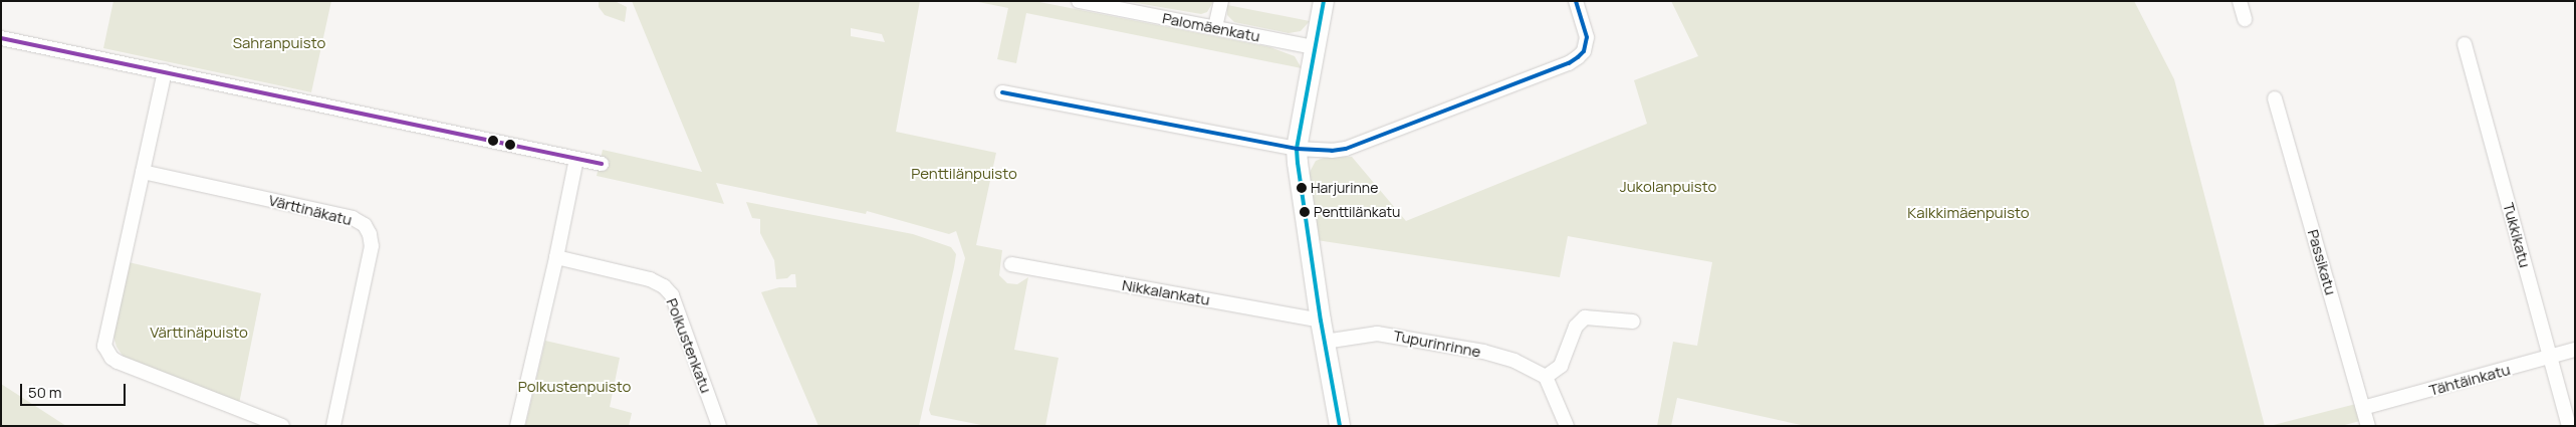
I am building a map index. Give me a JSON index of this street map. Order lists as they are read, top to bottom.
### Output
{
  "streets": {
    "street": [
      "Palomäenkatu",
      "Värttinäkatu",
      "Tukkikatu",
      "Passikatu",
      "Nikkalankatu",
      "Tupurinrinne",
      "Polkustenkatu",
      "Tähtäinkatu"
    ]
  },
  "crossings": [
    ["Tukkikatu", "Tähtäinkatu"],
    ["Passikatu", "Tähtäinkatu"]
  ],
  "parks": [
    "Sahranpuisto",
    "Penttilänpuisto",
    "Jukolanpuisto",
    "Kalkkimäenpuisto",
    "Värttinäpuisto",
    "Polkustenpuisto"
  ],
  "places": ["Harjurinne", "Penttilänkatu"],
  "scale_bar": "50 m"
}
